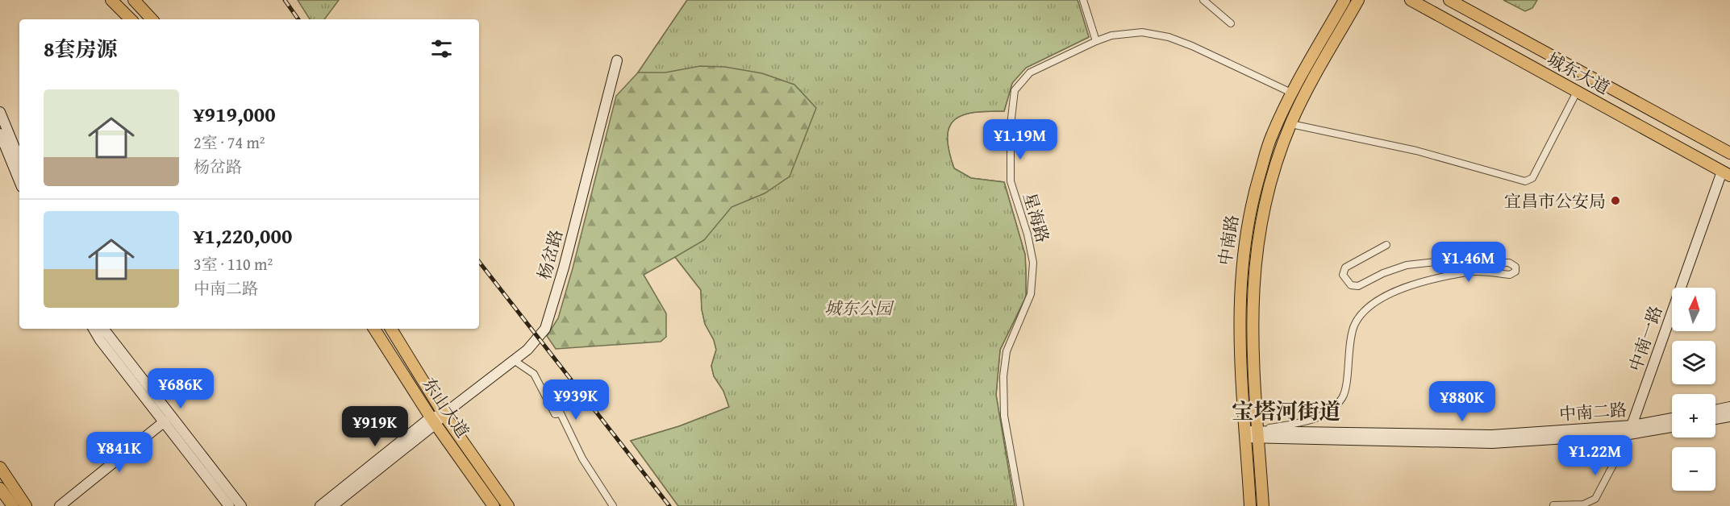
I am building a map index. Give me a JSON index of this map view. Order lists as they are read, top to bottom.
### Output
{
  "streets": {
    "main road": [
      "城东大道",
      "中南路",
      "杨岔路",
      "中南一路",
      "东山大道",
      "中南二路"
    ],
    "street": ["星海路"]
  },
  "crossings": [
    ["城东大道", "中南一路"],
    ["星海路", "中南路"],
    ["中南路", "中南二路"],
    ["杨岔路", "东山大道"],
    ["中南一路", "中南二路"]
  ],
  "districts": ["宝塔河街道"],
  "parks": ["城东公园"],
  "places": ["宜昌市公安局"],
  "north": "top",
  "page": {
    "heading": "8套房源",
    "list": [
      {
        "name": "¥919,000",
        "note": "2室 · 74 m² · 杨岔路"
      },
      {
        "name": "¥1,220,000",
        "note": "3室 · 110 m² · 中南二路"
      }
    ],
    "price": [
      "¥1.19M",
      "¥1.46M",
      "¥686K",
      "¥939K",
      "¥880K",
      "¥919K",
      "¥841K",
      "¥1.22M"
    ],
    "map_buttons": ["+", "−"]
  }
}
